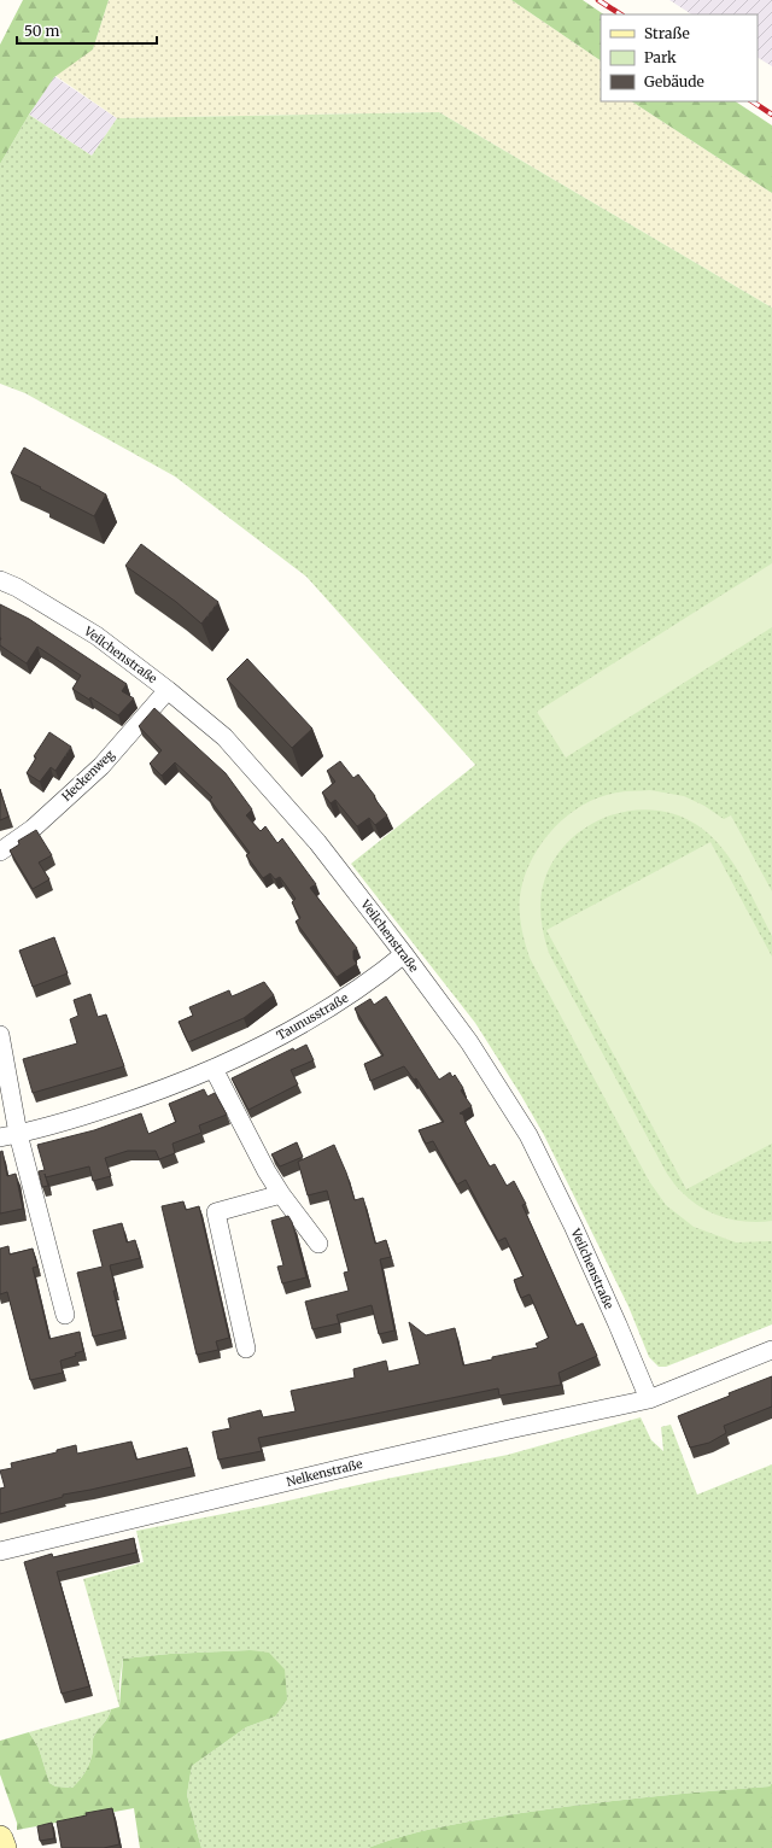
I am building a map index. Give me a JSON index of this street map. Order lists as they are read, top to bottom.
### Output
{
  "streets": {
    "street": [
      "Veilchenstraße",
      "Heckenweg",
      "Taunusstraße",
      "Nelkenstraße"
    ]
  },
  "crossings": [
    ["Veilchenstraße", "Heckenweg"],
    ["Veilchenstraße", "Taunusstraße"],
    ["Veilchenstraße", "Nelkenstraße"]
  ],
  "legend": ["Straße", "Park", "Gebäude"],
  "scale_bar": "50 m"
}
